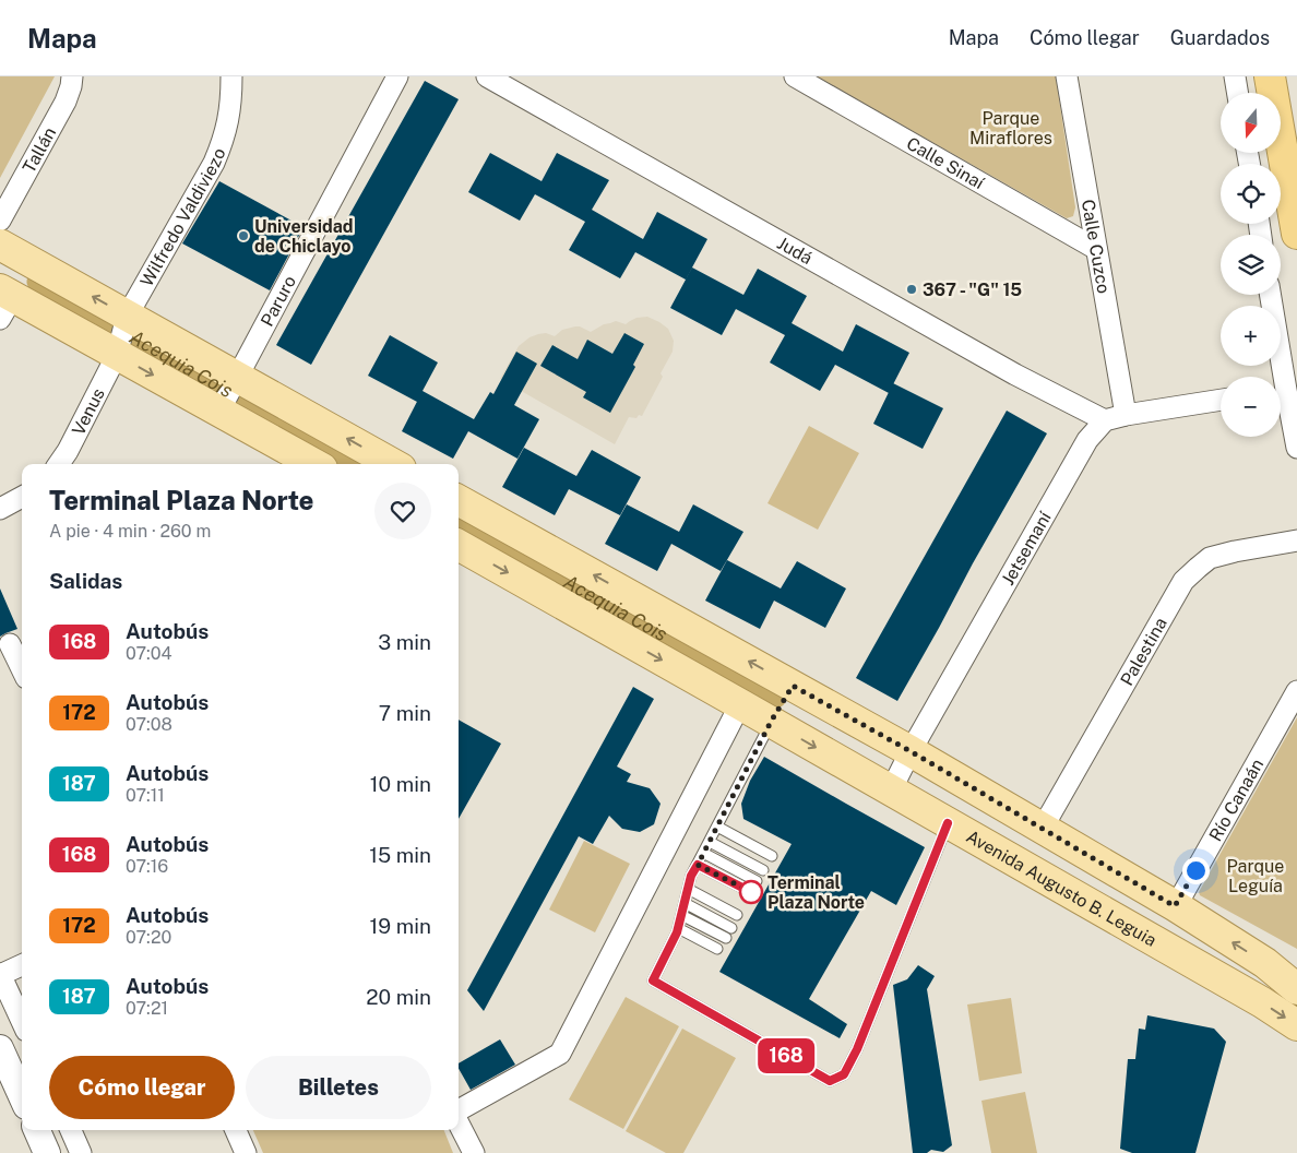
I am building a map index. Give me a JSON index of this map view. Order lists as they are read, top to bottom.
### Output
{
  "streets": {
    "main road": ["Avenida Augusto B. Leguia"],
    "street": [
      "Tallán",
      "Calle Sinaí",
      "Wilfredo Valdiviezo",
      "Calle Cuzco",
      "Judá",
      "Paruro",
      "Venus",
      "Jetsemaní",
      "Palestina",
      "Río Canaán"
    ]
  },
  "crossings": [
    ["Calle Sinaí", "Calle Cuzco"],
    ["Wilfredo Valdiviezo", "Venus"],
    ["Judá", "Jetsemaní"],
    ["Jetsemaní", "Avenida Augusto B. Leguia"]
  ],
  "water": ["Acequia Cois"],
  "parks": ["Parque Miraflores", "Parque Leguía"],
  "places": ["Universidad de Chiclayo", "367 - \"G\" 15", "Terminal Plaza Norte"],
  "lines": ["bus line 168"],
  "north": "bottom",
  "page": {
    "header": "Mapa",
    "nav": ["Mapa", "Cómo llegar", "Guardados"],
    "on_map": "168",
    "map_buttons": ["+", "−"],
    "heading": [
      ["Terminal Plaza Norte", "A pie · 4 min · 260 m"],
      "Salidas"
    ],
    "list": [
      {
        "mark": "168",
        "name": "Autobús",
        "note": "07:04",
        "value": "3 min"
      },
      {
        "mark": "172",
        "name": "Autobús",
        "note": "07:08",
        "value": "7 min"
      },
      {
        "mark": "187",
        "name": "Autobús",
        "note": "07:11",
        "value": "10 min"
      },
      {
        "mark": "168",
        "name": "Autobús",
        "note": "07:16",
        "value": "15 min"
      },
      {
        "mark": "172",
        "name": "Autobús",
        "note": "07:20",
        "value": "19 min"
      },
      {
        "mark": "187",
        "name": "Autobús",
        "note": "07:21",
        "value": "20 min"
      }
    ],
    "buttons": ["Cómo llegar", "Billetes"]
  }
}
